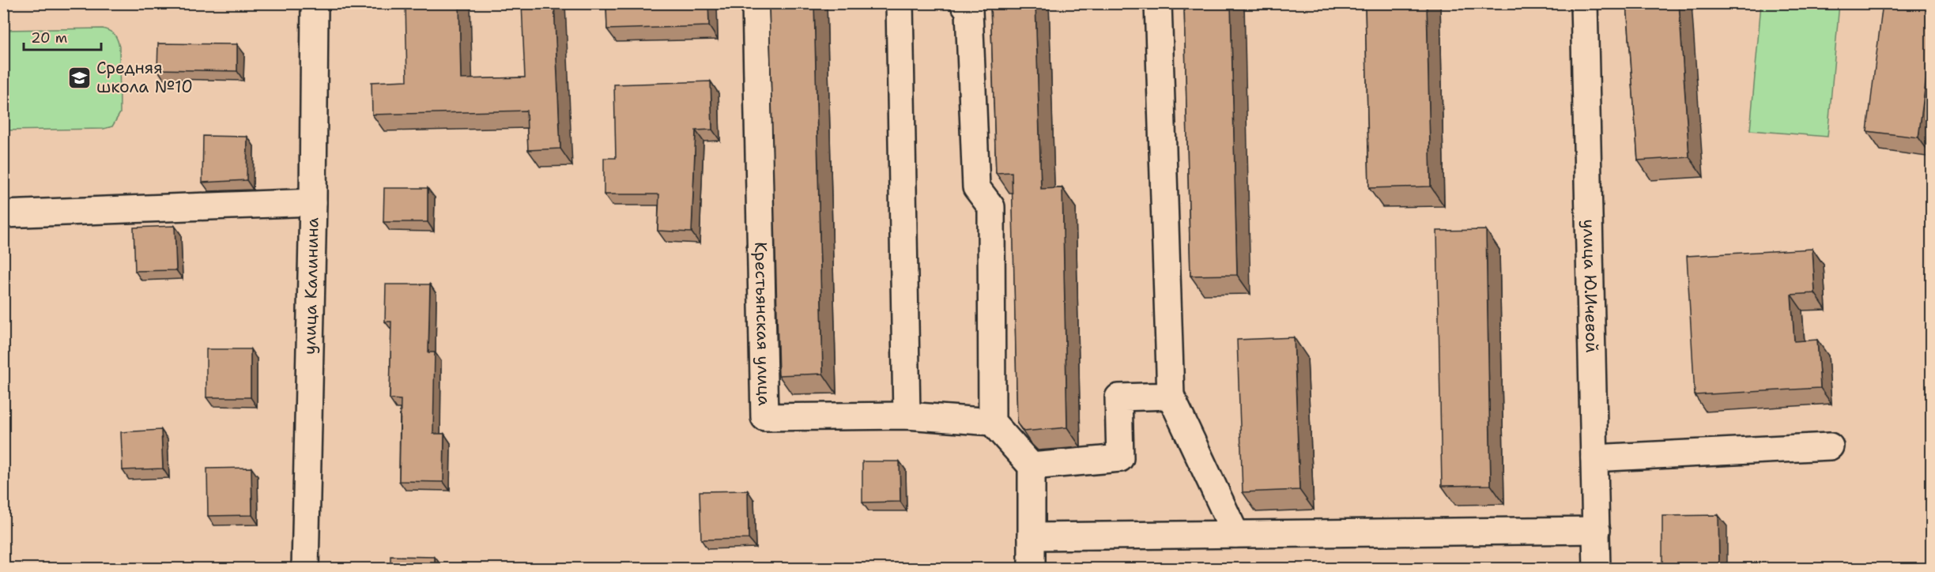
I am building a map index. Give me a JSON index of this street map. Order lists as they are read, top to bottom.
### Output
{
  "streets": {
    "street": ["улица Калинина", "улица Ю.Ичевой", "Крестьянская улица"]
  },
  "places": {
    "school or university": ["Средняя школа №10"]
  },
  "scale_bar": "20 m"
}
